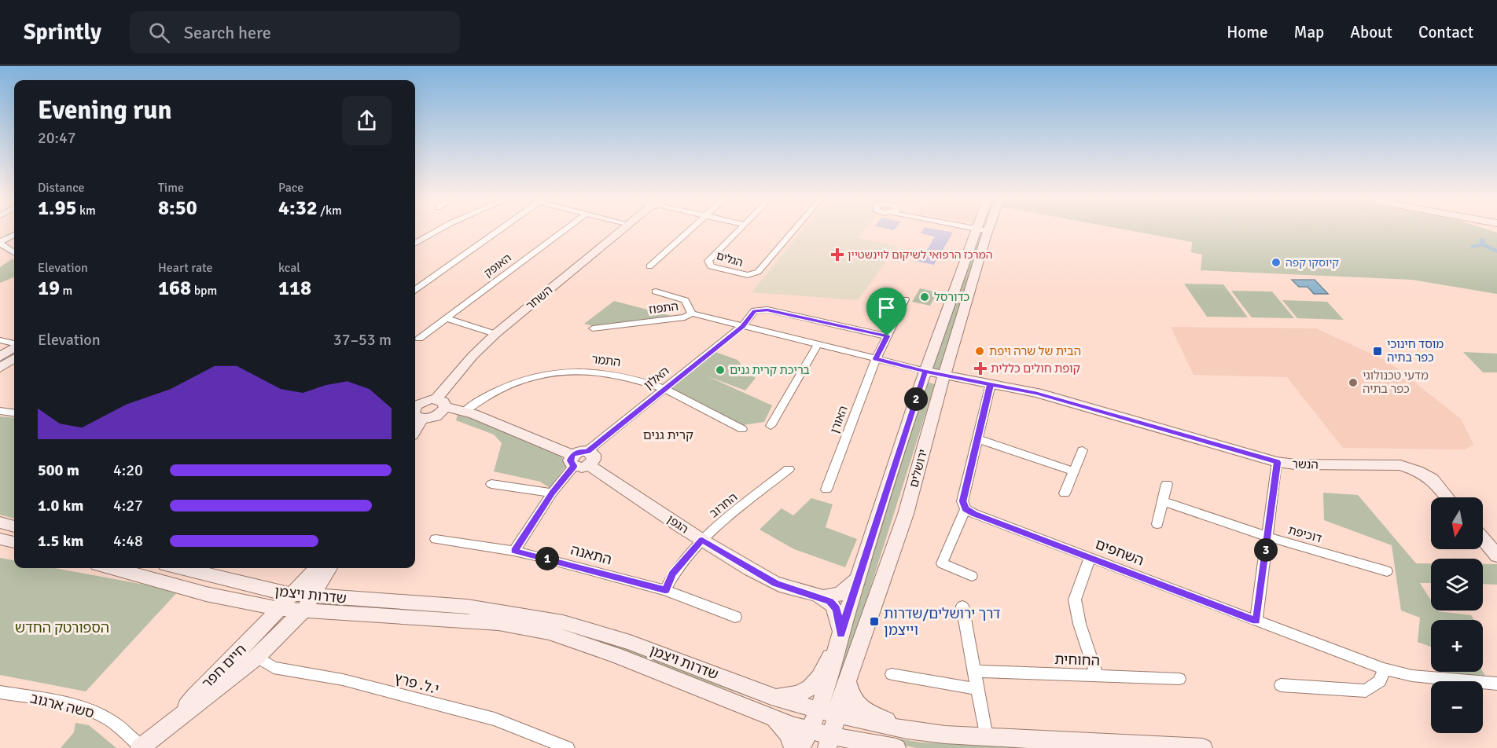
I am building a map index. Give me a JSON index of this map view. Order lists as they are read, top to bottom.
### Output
{
  "streets": {
    "main road": [
      "השחר",
      "הנשר",
      "ירושלים",
      "הגפן",
      "שדרות ויצמן",
      "חיים חפר"
    ],
    "street": [
      "הגלים",
      "האופק",
      "התפוז",
      "התמר",
      "האלון",
      "האורן",
      "החרוב",
      "דוכיפת",
      "השחפים",
      "התאנה",
      "החוחית",
      "י.ל. פרץ",
      "סשה ארגוב"
    ]
  },
  "crossings": [
    ["השחר", "הגפן"],
    ["התמר", "האלון"],
    ["התמר", "הגפן"],
    ["האלון", "האורן"],
    ["האלון", "הגפן"],
    ["האלון", "התאנה"],
    ["הנשר", "ירושלים"],
    ["ירושלים", "שדרות ויצמן"],
    ["החרוב", "הגפן"],
    ["החרוב", "התאנה"],
    ["שדרות ויצמן", "חיים חפר"],
    ["חיים חפר", "י.ל. פרץ"],
    ["חיים חפר", "סשה ארגוב"]
  ],
  "districts": ["קרית גנים"],
  "parks": ["הספורטק החדש"],
  "places": {
    "health": ["המרכז הרפואי לשיקום לוינשטיין", "קופת חולים כללית"],
    "other": [
      "קיוסקו קפה",
      "כדורסל",
      "הבית של שרה ויפת",
      "בריכת קרית גנים",
      "מדעי טכנולוגי כפר בתיה"
    ],
    "transit": ["מוסד חינוכי כפר בתיה", "דרך ירושלים/שדרות וייצמן"]
  },
  "north": "bottom",
  "page": {
    "header": "Sprintly",
    "search": "Search here",
    "nav": [
      "Home",
      "Map",
      "About",
      "Contact"
    ],
    "heading": ["Evening run", "20:47"],
    "stats": [
      ["Distance", "1.95 km"],
      ["Time", "8:50"],
      ["Pace", "4:32 /km"],
      ["Elevation", "19 m"],
      ["Heart rate", "168 bpm"],
      ["kcal", "118"]
    ],
    "chart": ["Elevation", "37–53 m"],
    "pins": ["2", "3", "1"],
    "list": [
      {
        "name": "500 m",
        "note": "4:20"
      },
      {
        "name": "1.0 km",
        "note": "4:27"
      },
      {
        "name": "1.5 km",
        "note": "4:48"
      }
    ],
    "map_buttons": ["+", "−"]
  }
}
